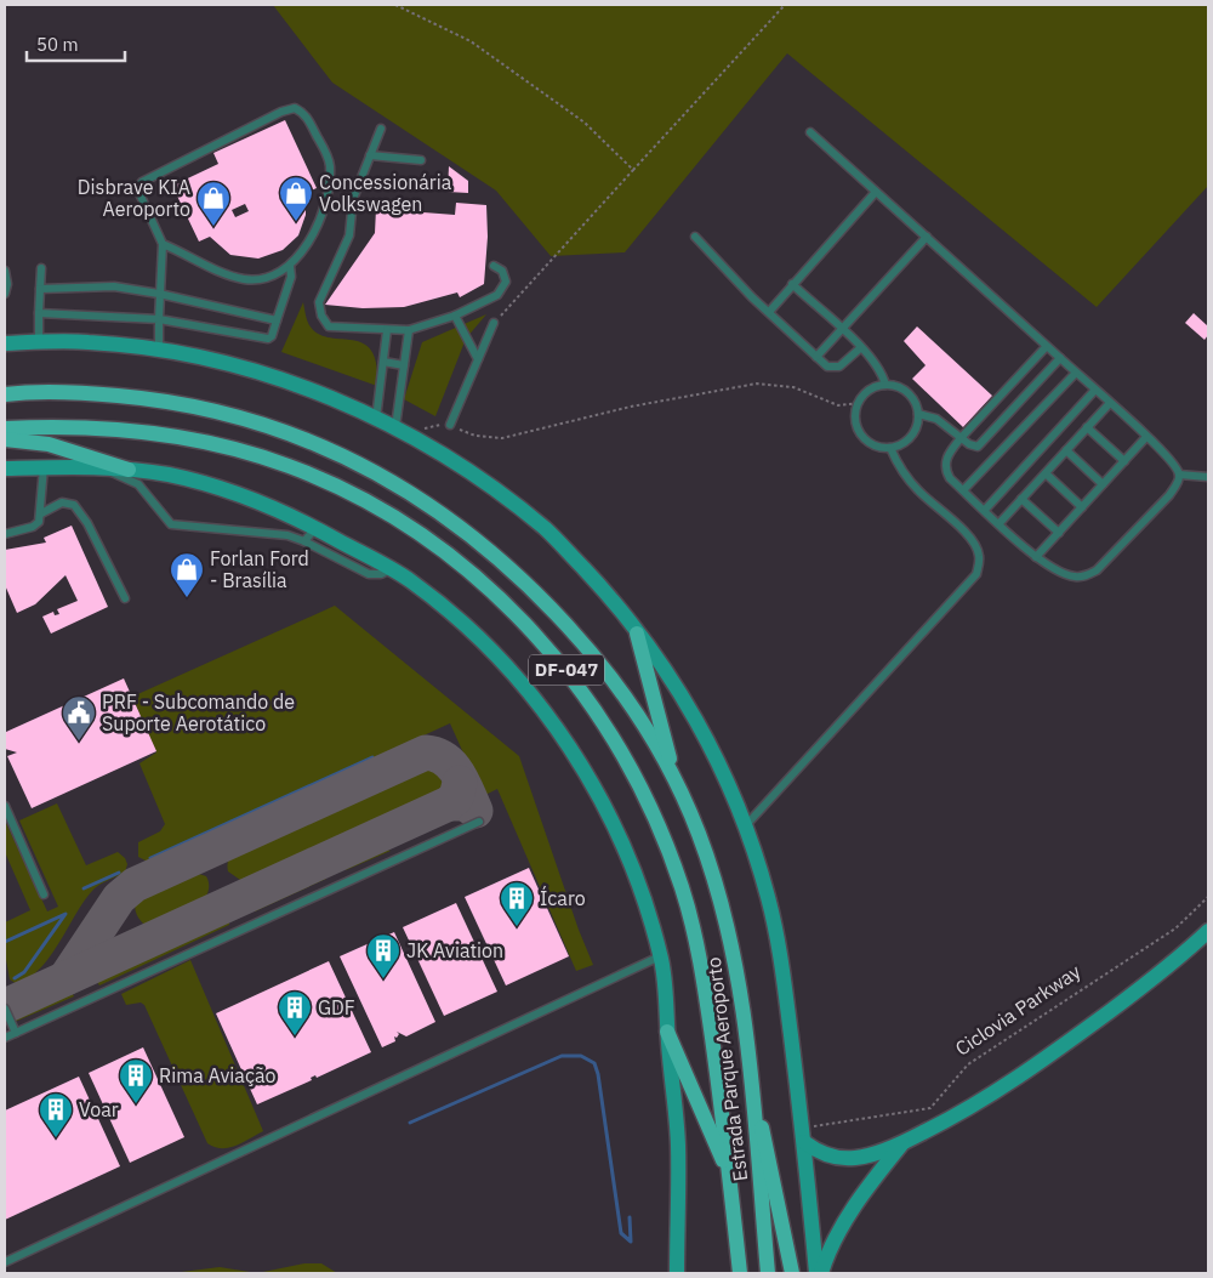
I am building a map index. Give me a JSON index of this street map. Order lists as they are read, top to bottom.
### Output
{
  "streets": {
    "main road": ["DF-047", "Estrada Parque Aeroporto"],
    "path": ["Ciclovia Parkway"]
  },
  "places": {
    "shop": ["Concessionária Volkswagen", "Disbrave KIA Aeroporto", "Forlan Ford - Brasília"],
    "public building": ["PRF - Subcomando de Suporte Aerotático"],
    "building": [
      "Ícaro",
      "JK Aviation",
      "GDF",
      "Rima Aviação",
      "Voar"
    ]
  },
  "scale_bar": "50 m"
}
